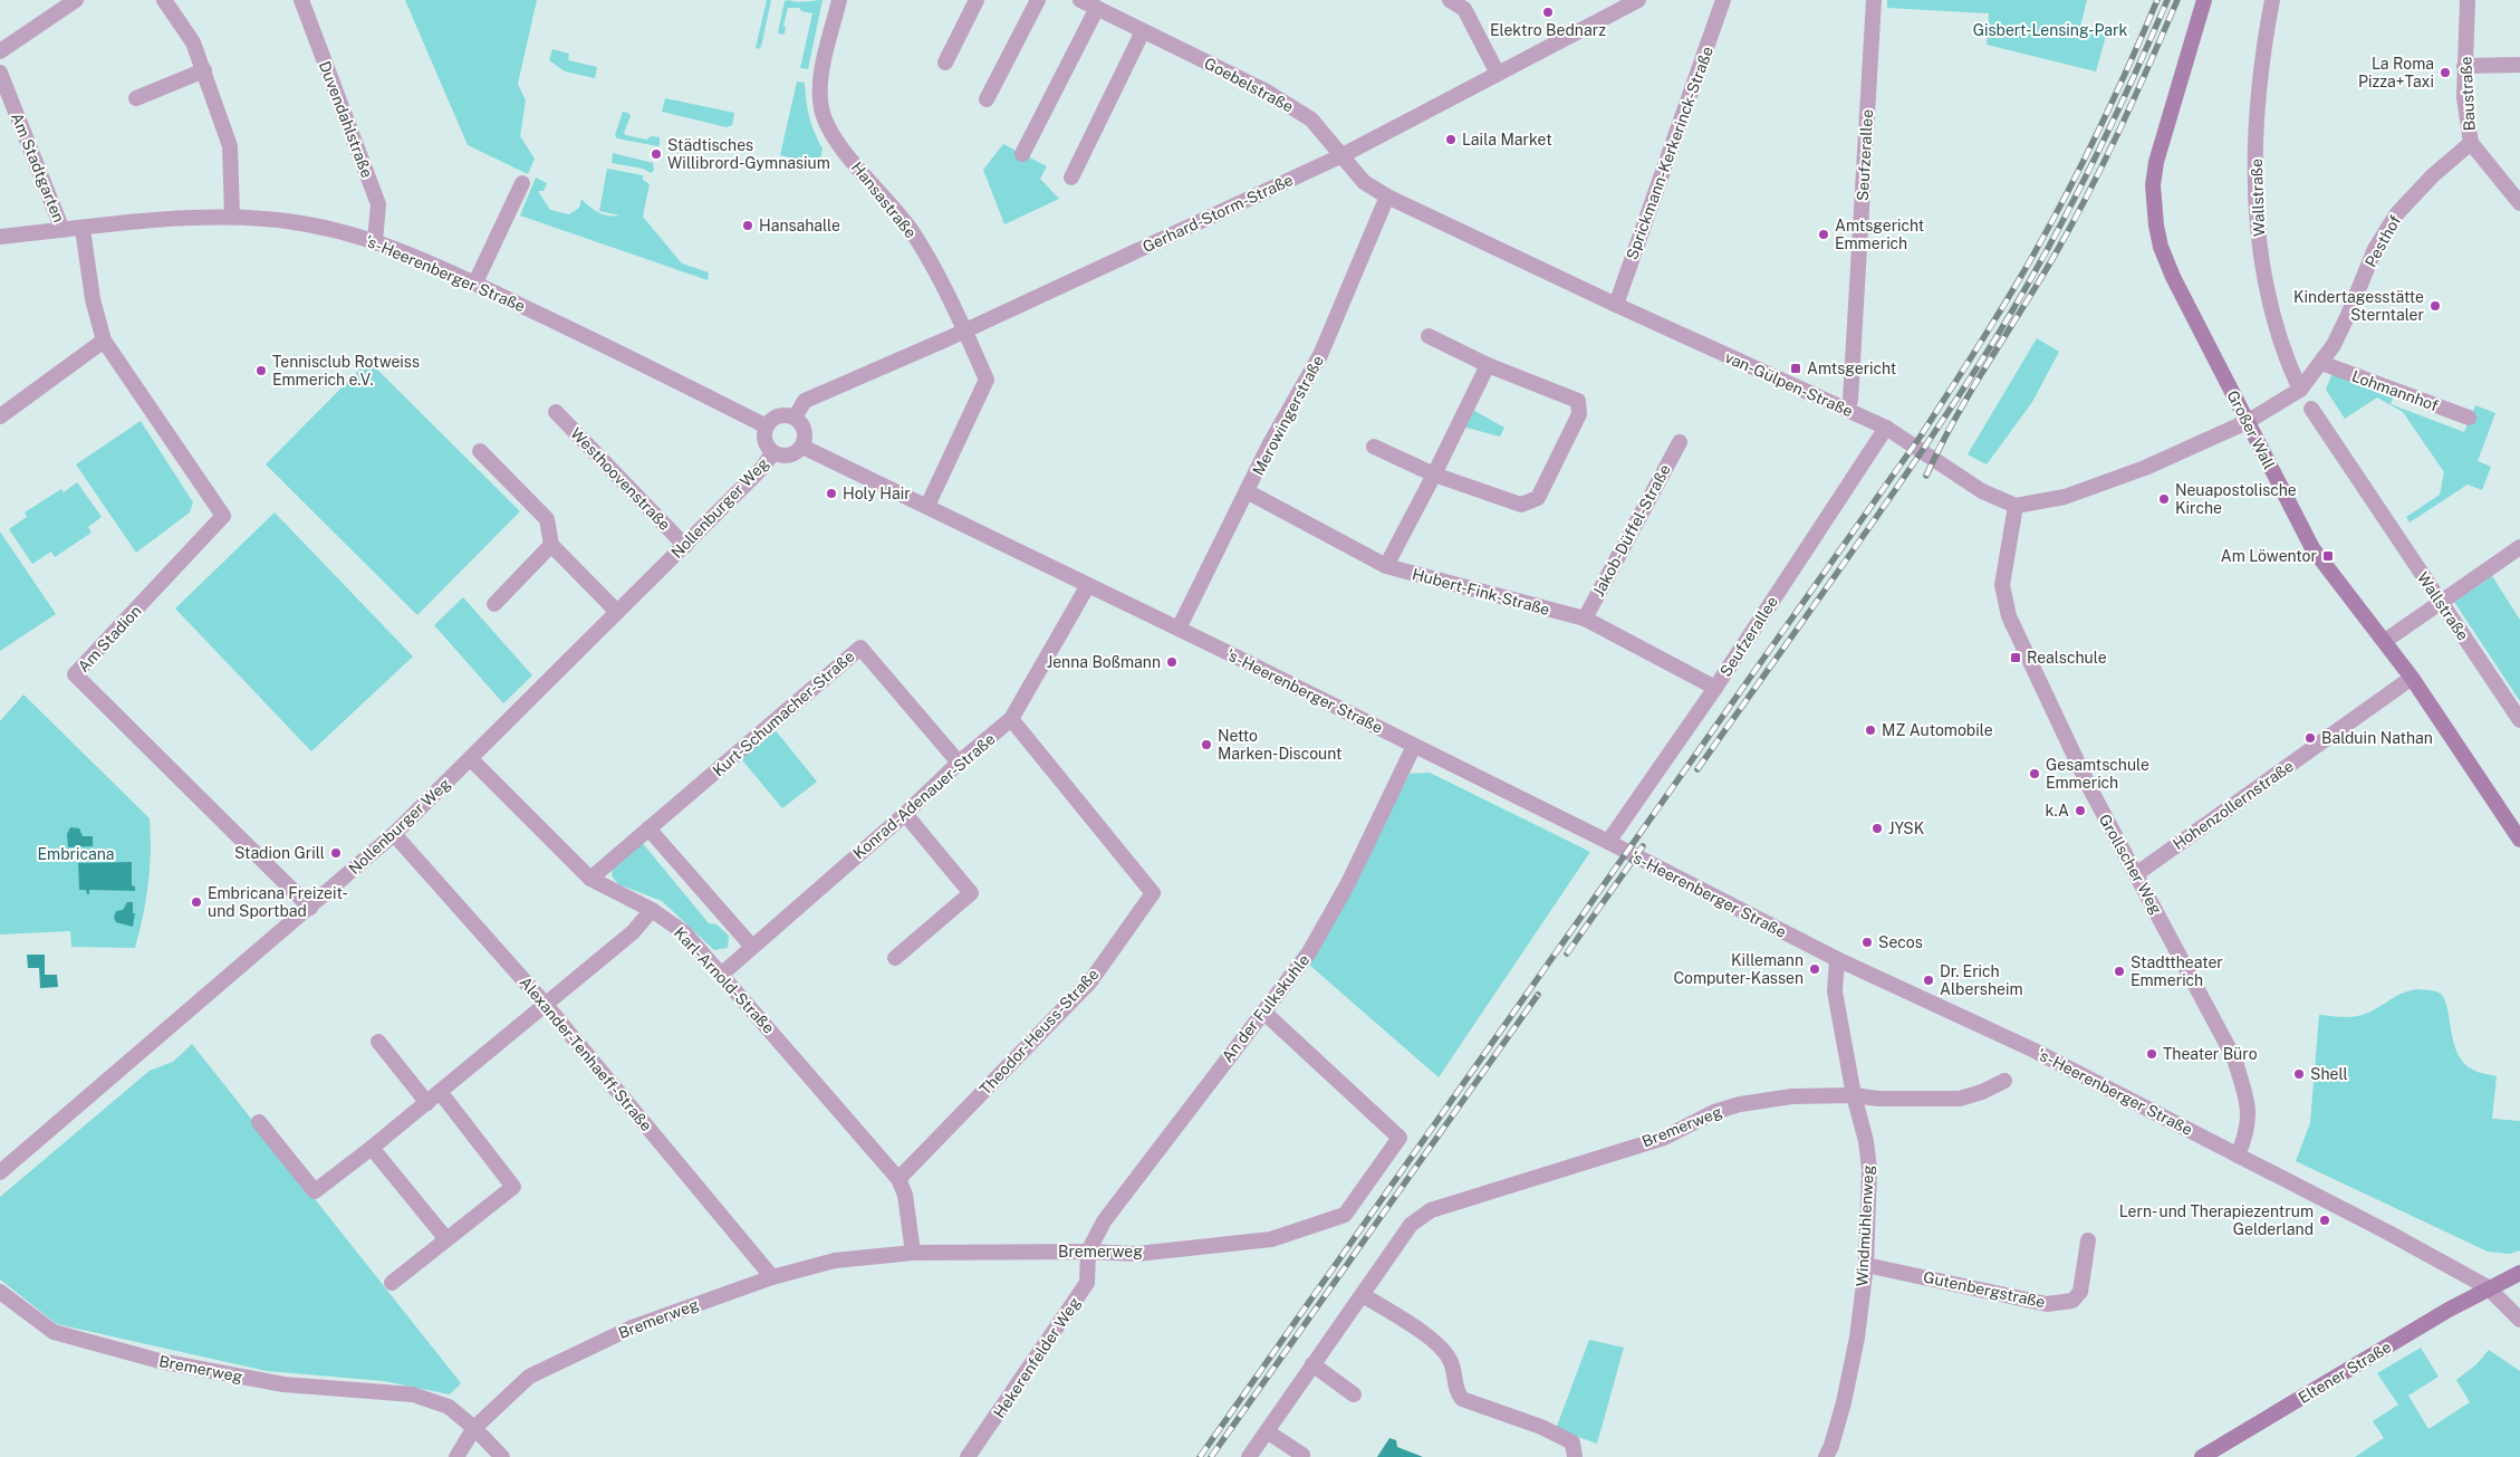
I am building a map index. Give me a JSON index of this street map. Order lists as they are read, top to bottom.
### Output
{
  "streets": {
    "main road": ["Großer Wall", "Eltener Straße"],
    "street": [
      "Goebelstraße",
      "Baustraße",
      "Duvendahlstraße",
      "Sprickmann-Kerkerinck-Straße",
      "Seufzerallee",
      "Am Stadtgarten",
      "Wallstraße",
      "Hansastraße",
      "Gerhard-Storm-Straße",
      "Pesthof",
      "'s-Heerenberger Straße",
      "van-Gülpen-Straße",
      "Lohmannhof",
      "Merowingerstraße",
      "Westhoovenstraße",
      "Nollenburger Weg",
      "Jakob-Düffel-Straße",
      "Hubert-Fink-Straße",
      "Am Stadion",
      "Kurt-Schumacher-Straße",
      "Konrad-Adenauer-Straße",
      "Hohenzollernstraße",
      "Grollscher Weg",
      "Karl-Arnold-Straße",
      "An der Fulkskuhle",
      "Theodor-Heuss-Straße",
      "Alexander-Tenhaeff-Straße",
      "Bremerweg",
      "Windmühlenweg",
      "Gutenbergstraße",
      "Hekerenfelder Weg"
    ]
  },
  "crossings": [
    ["Goebelstraße", "Gerhard-Storm-Straße"],
    ["Goebelstraße", "van-Gülpen-Straße"],
    ["Baustraße", "Pesthof"],
    ["Duvendahlstraße", "'s-Heerenberger Straße"],
    ["Sprickmann-Kerkerinck-Straße", "van-Gülpen-Straße"],
    ["Seufzerallee", "'s-Heerenberger Straße"],
    ["Seufzerallee", "van-Gülpen-Straße"],
    ["Seufzerallee", "Hubert-Fink-Straße"],
    ["Am Stadtgarten", "'s-Heerenberger Straße"],
    ["Wallstraße", "Pesthof"],
    ["Hansastraße", "Gerhard-Storm-Straße"],
    ["Gerhard-Storm-Straße", "'s-Heerenberger Straße"],
    ["Gerhard-Storm-Straße", "van-Gülpen-Straße"],
    ["Gerhard-Storm-Straße", "Nollenburger Weg"],
    ["Pesthof", "Lohmannhof"],
    ["Pesthof", "Großer Wall"],
    ["'s-Heerenberger Straße", "Merowingerstraße"],
    ["'s-Heerenberger Straße", "Nollenburger Weg"],
    ["'s-Heerenberger Straße", "Konrad-Adenauer-Straße"],
    ["'s-Heerenberger Straße", "Grollscher Weg"],
    ["'s-Heerenberger Straße", "An der Fulkskuhle"],
    ["'s-Heerenberger Straße", "Windmühlenweg"],
    ["'s-Heerenberger Straße", "Eltener Straße"],
    ["van-Gülpen-Straße", "Merowingerstraße"],
    ["van-Gülpen-Straße", "Grollscher Weg"],
    ["Merowingerstraße", "Hubert-Fink-Straße"],
    ["Großer Wall", "Hohenzollernstraße"],
    ["Westhoovenstraße", "Nollenburger Weg"],
    ["Nollenburger Weg", "Am Stadion"],
    ["Nollenburger Weg", "Karl-Arnold-Straße"],
    ["Nollenburger Weg", "Alexander-Tenhaeff-Straße"],
    ["Jakob-Düffel-Straße", "Hubert-Fink-Straße"],
    ["Kurt-Schumacher-Straße", "Konrad-Adenauer-Straße"],
    ["Kurt-Schumacher-Straße", "Karl-Arnold-Straße"],
    ["Konrad-Adenauer-Straße", "Karl-Arnold-Straße"],
    ["Konrad-Adenauer-Straße", "Theodor-Heuss-Straße"],
    ["Hohenzollernstraße", "Grollscher Weg"],
    ["Karl-Arnold-Straße", "Theodor-Heuss-Straße"],
    ["Karl-Arnold-Straße", "Bremerweg"],
    ["An der Fulkskuhle", "Bremerweg"],
    ["An der Fulkskuhle", "Hekerenfelder Weg"],
    ["Alexander-Tenhaeff-Straße", "Bremerweg"],
    ["Bremerweg", "Windmühlenweg"],
    ["Bremerweg", "Hekerenfelder Weg"],
    ["Windmühlenweg", "Gutenbergstraße"]
  ],
  "parks": ["Gisbert-Lensing-Park", "Embricana"],
  "places": {
    "other": [
      "Elektro Bednarz",
      "La Roma Pizza+Taxi",
      "Laila Market",
      "Städtisches Willibrord-Gymnasium",
      "Hansahalle",
      "Amtsgericht Emmerich",
      "Kindertagesstätte Sterntaler",
      "Tennisclub Rotweiss Emmerich e.V.",
      "Holy Hair",
      "Neuapostolische Kirche",
      "Jenna Boßmann",
      "MZ Automobile",
      "Balduin Nathan",
      "Netto Marken-Discount",
      "Gesamtschule Emmerich",
      "k.A",
      "JYSK",
      "Stadion Grill",
      "Embricana Freizeit- und Sportbad",
      "Secos",
      "Killemann Computer-Kassen",
      "Stadttheater Emmerich",
      "Dr. Erich Albersheim",
      "Theater Büro",
      "Shell",
      "Lern- und Therapiezentrum Gelderland"
    ],
    "transit": ["Amtsgericht", "Am Löwentor", "Realschule"]
  }
}
